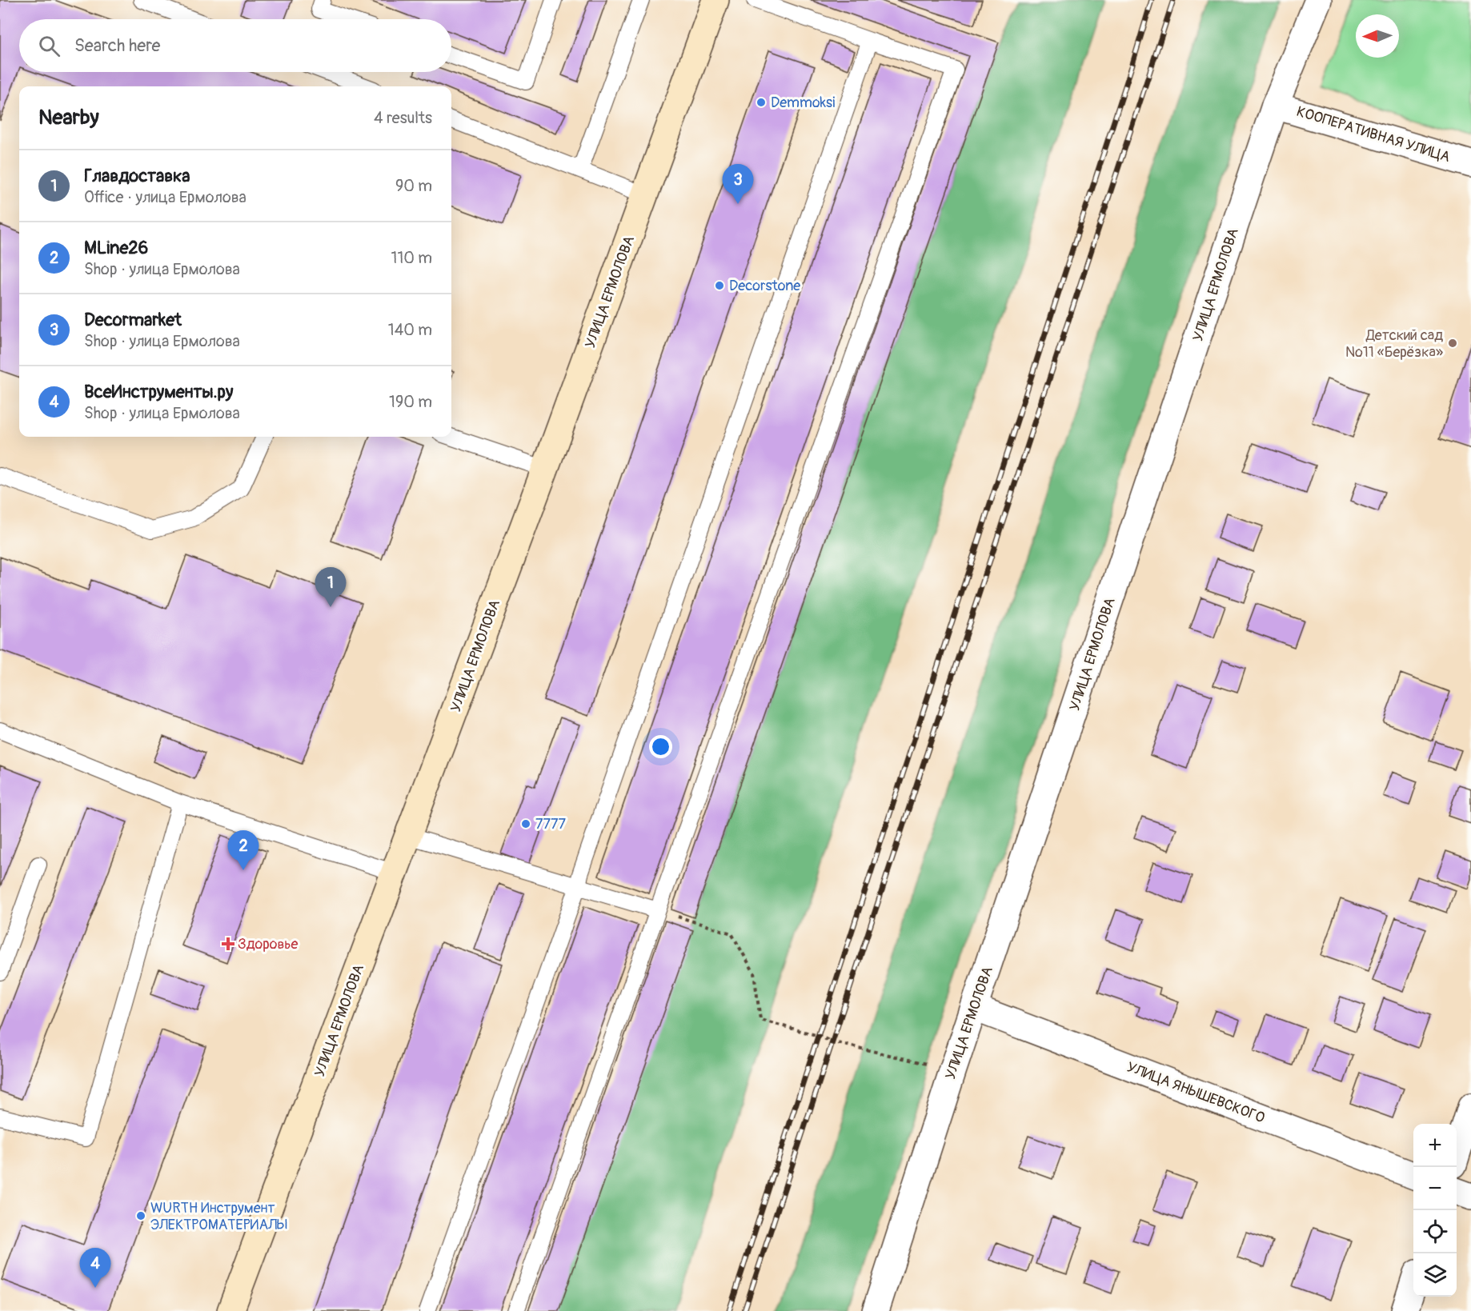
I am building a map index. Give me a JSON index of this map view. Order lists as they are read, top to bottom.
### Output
{
  "streets": {
    "main road": ["УЛИЦА ЕРМОЛОВА"],
    "street": ["КООПЕРАТИВНАЯ УЛИЦА", "УЛИЦА ЯНЫШЕВСКОГО"]
  },
  "crossings": [
    ["КООПЕРАТИВНАЯ УЛИЦА", "УЛИЦА ЕРМОЛОВА"],
    ["УЛИЦА ЕРМОЛОВА", "УЛИЦА ЯНЫШЕВСКОГО"]
  ],
  "places": {
    "other": [
      "Demmoksi",
      "Decorstone",
      "Детский сад №11 «Берёзка»",
      "7777",
      "WURTH Инструмент ЭЛЕКТРОМАТЕРИАЛЫ"
    ],
    "health": ["Здоровье"]
  },
  "north": "left",
  "page": {
    "search": "Search here",
    "heading": ["Nearby", "4 results"],
    "list": [
      {
        "mark": "1",
        "name": "Главдоставка",
        "note": "Office · улица Ермолова",
        "value": "90 m"
      },
      {
        "mark": "2",
        "name": "MLine26",
        "note": "Shop · улица Ермолова",
        "value": "110 m"
      },
      {
        "mark": "3",
        "name": "Decormarket",
        "note": "Shop · улица Ермолова",
        "value": "140 m"
      },
      {
        "mark": "4",
        "name": "ВсеИнструменты.ру",
        "note": "Shop · улица Ермолова",
        "value": "190 m"
      }
    ],
    "pins": [
      "3",
      "1",
      "2",
      "4"
    ],
    "map_buttons": ["+", "−"]
  }
}
